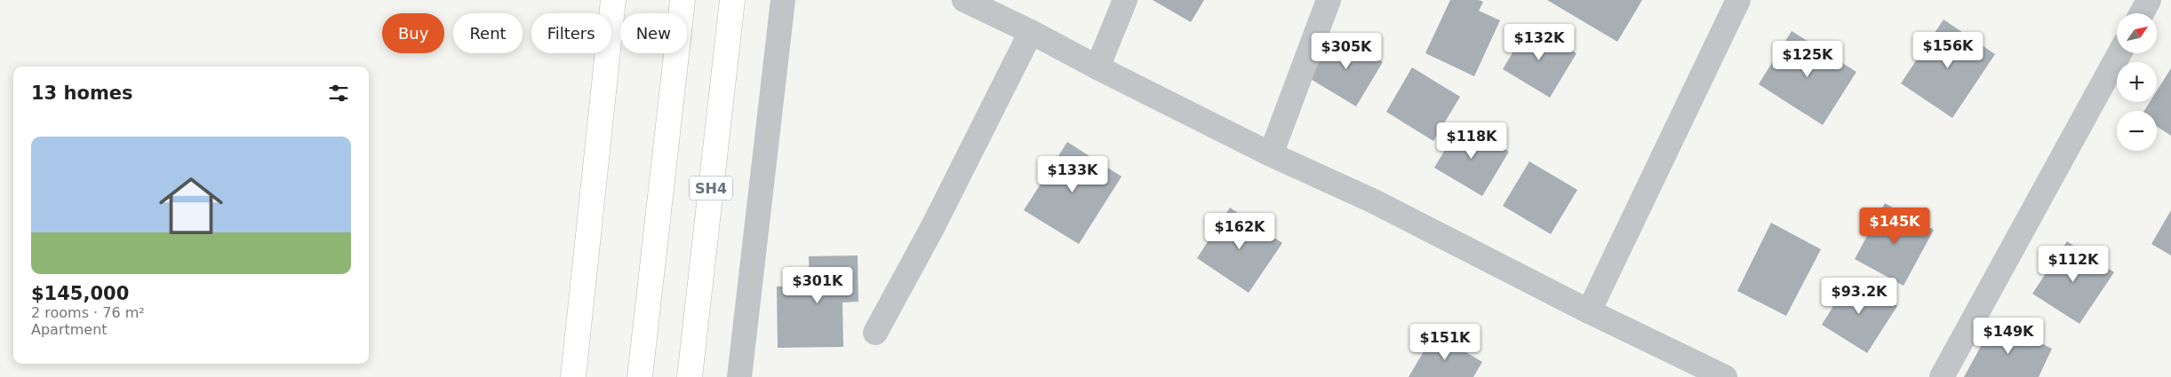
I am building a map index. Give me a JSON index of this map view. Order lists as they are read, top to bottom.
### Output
{
  "streets": {
    "main road": ["SH4"]
  },
  "north": "top right",
  "page": {
    "map_buttons": ["+", "−"],
    "chip": [
      "Buy",
      "Rent",
      "Filters",
      "New"
    ],
    "price": [
      "$132K",
      "$156K",
      "$305K",
      "$125K",
      "$118K",
      "$133K",
      "$145K",
      "$162K",
      "$112K",
      "$301K",
      "$93.2K",
      "$149K",
      "$151K"
    ],
    "heading": "13 homes",
    "list": [
      {
        "name": "$145,000",
        "note": "2 rooms · 76 m² · Apartment"
      }
    ]
  }
}
